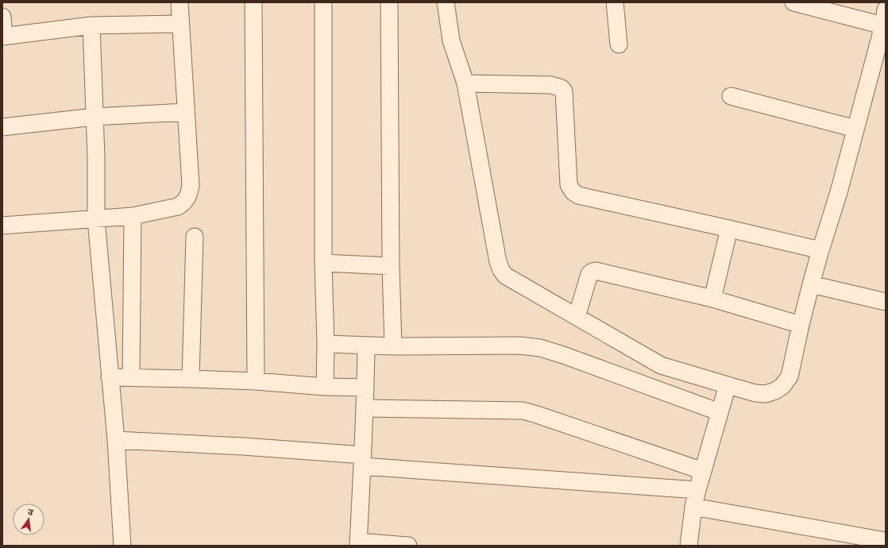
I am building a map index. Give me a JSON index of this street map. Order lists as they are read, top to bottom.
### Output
{
  "north": "top"
}
